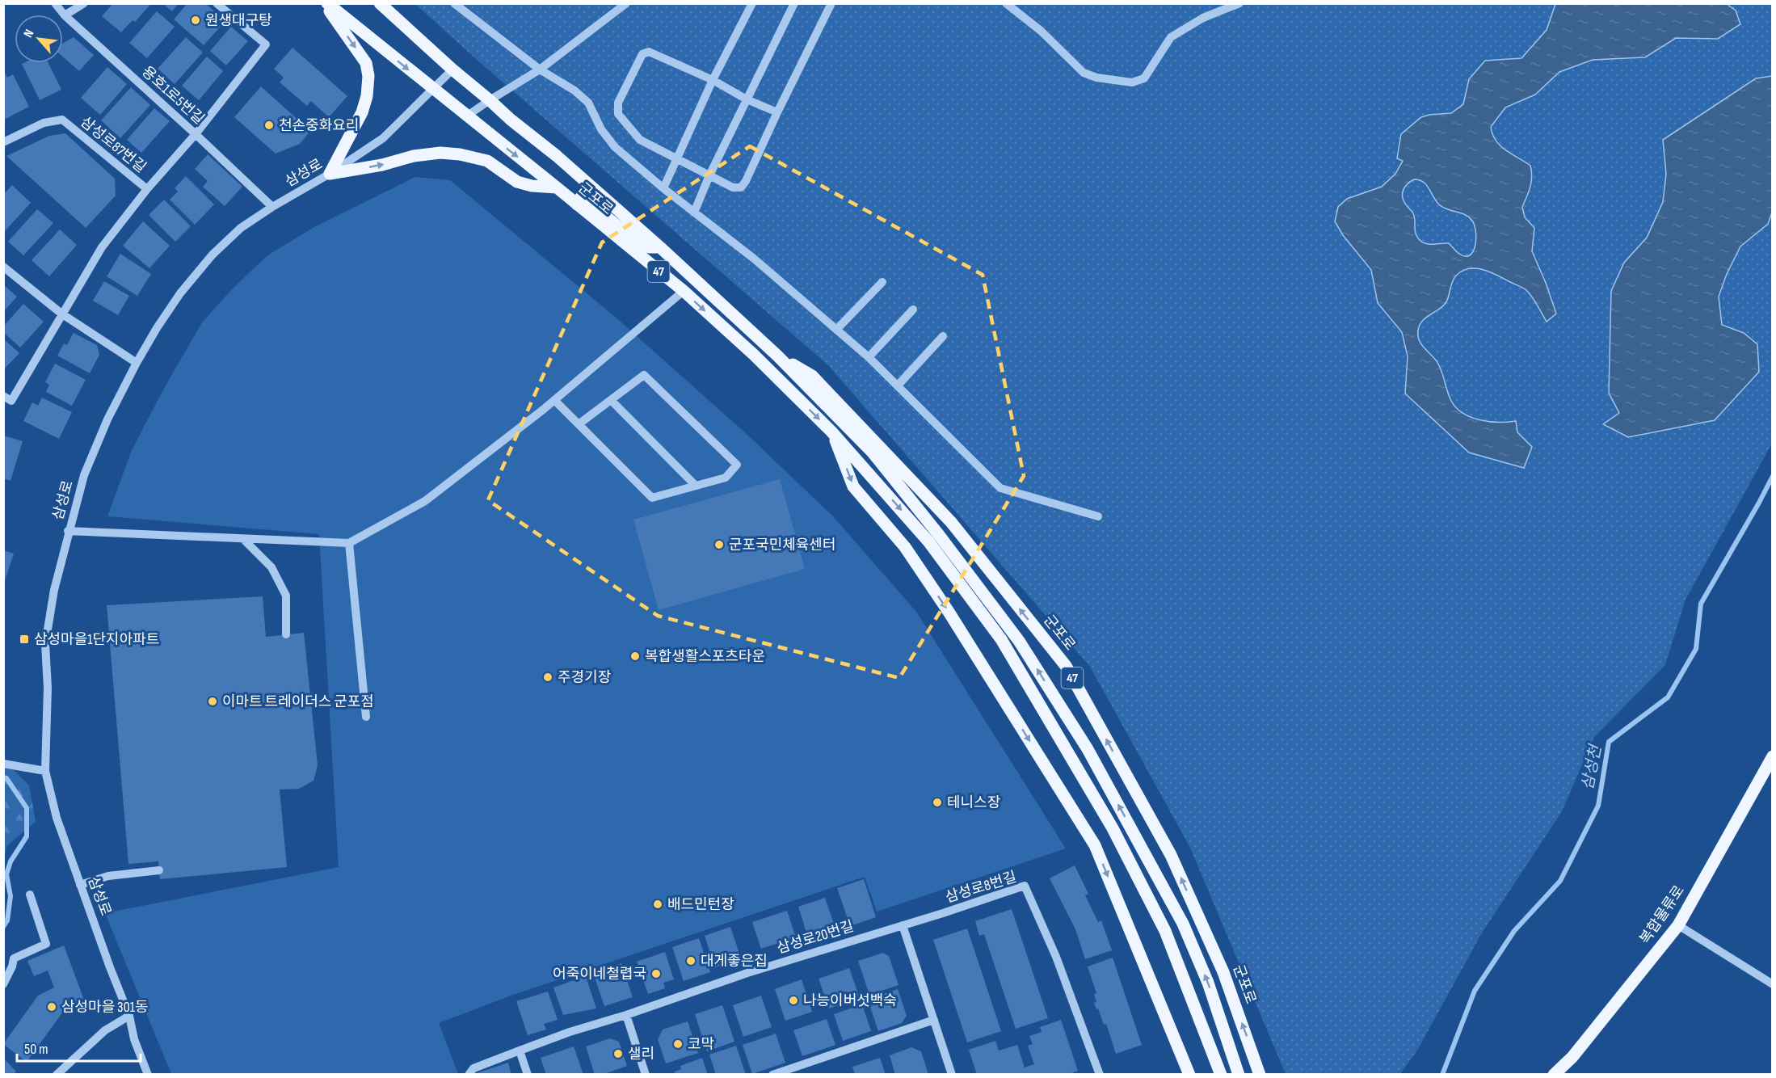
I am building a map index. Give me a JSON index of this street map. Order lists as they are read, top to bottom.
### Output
{
  "streets": {
    "main road": ["군포로", "47", "복합물류로"],
    "street": [
      "용호1로5번길",
      "삼성로87번길",
      "삼성로",
      "삼성로8번길",
      "삼성로20번길"
    ]
  },
  "crossings": [
    ["용호1로5번길", "삼성로"],
    ["삼성로", "군포로"],
    ["삼성로8번길", "삼성로20번길"]
  ],
  "water": ["삼성천"],
  "places": {
    "other": [
      "원생대구탕",
      "천손중화요리",
      "군포국민체육센터",
      "복합생활스포츠타운",
      "주경기장",
      "이마트 트레이더스 군포점",
      "테니스장",
      "배드민턴장",
      "대게좋은집",
      "어죽이네철렵국",
      "나능이버섯백숙",
      "삼성마을 301동",
      "코막",
      "샐리"
    ],
    "transit": ["삼성마을1단지아파트"]
  },
  "scale_bar": "50 m",
  "north": "top left"
}
